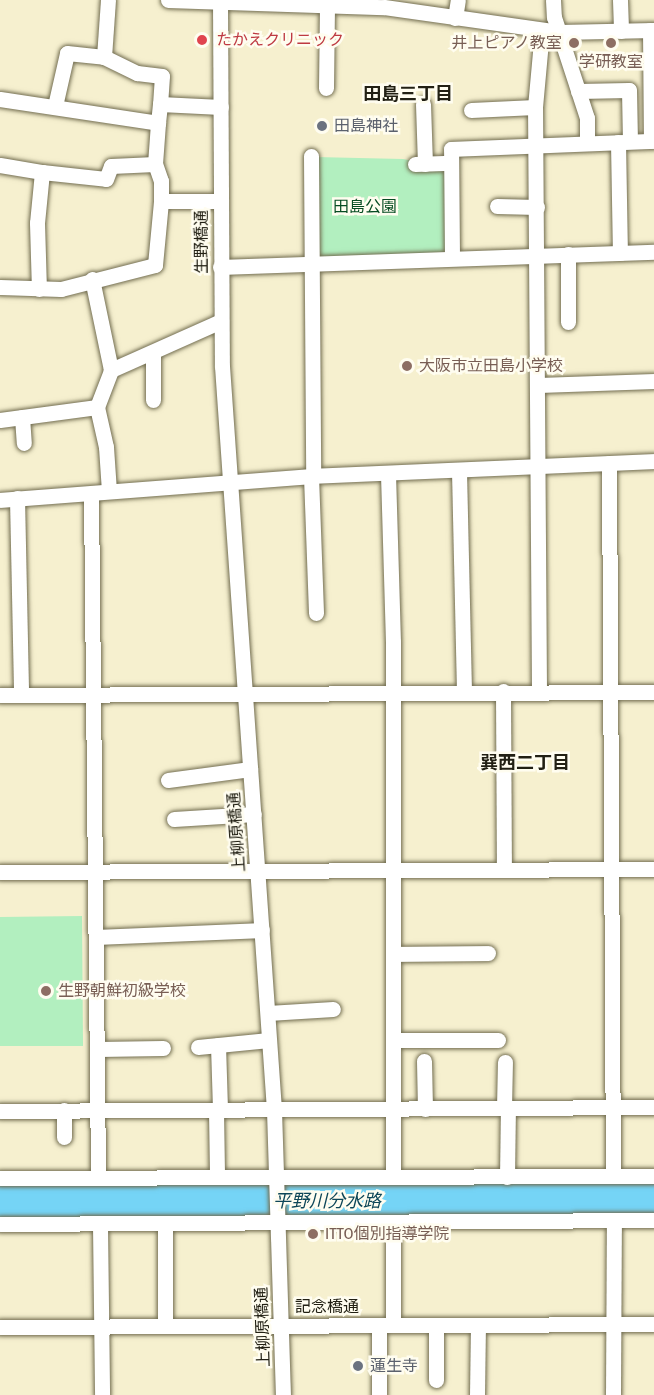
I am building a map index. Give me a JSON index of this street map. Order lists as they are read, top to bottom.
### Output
{
  "streets": {
    "street": ["生野橋通", "上柳原橋通", "記念橋通"]
  },
  "crossings": [
    ["生野橋通", "上柳原橋通"],
    ["上柳原橋通", "記念橋通"]
  ],
  "districts": ["田島三丁目", "巽西二丁目"],
  "water": ["平野川分水路"],
  "parks": ["田島公園"],
  "places": [
    "たかえクリニック",
    "井上ピアノ教室",
    "学研教室",
    "田島神社",
    "大阪市立田島小学校",
    "生野朝鮮初級学校",
    "ITTO個別指導学院",
    "蓮生寺"
  ]
}
